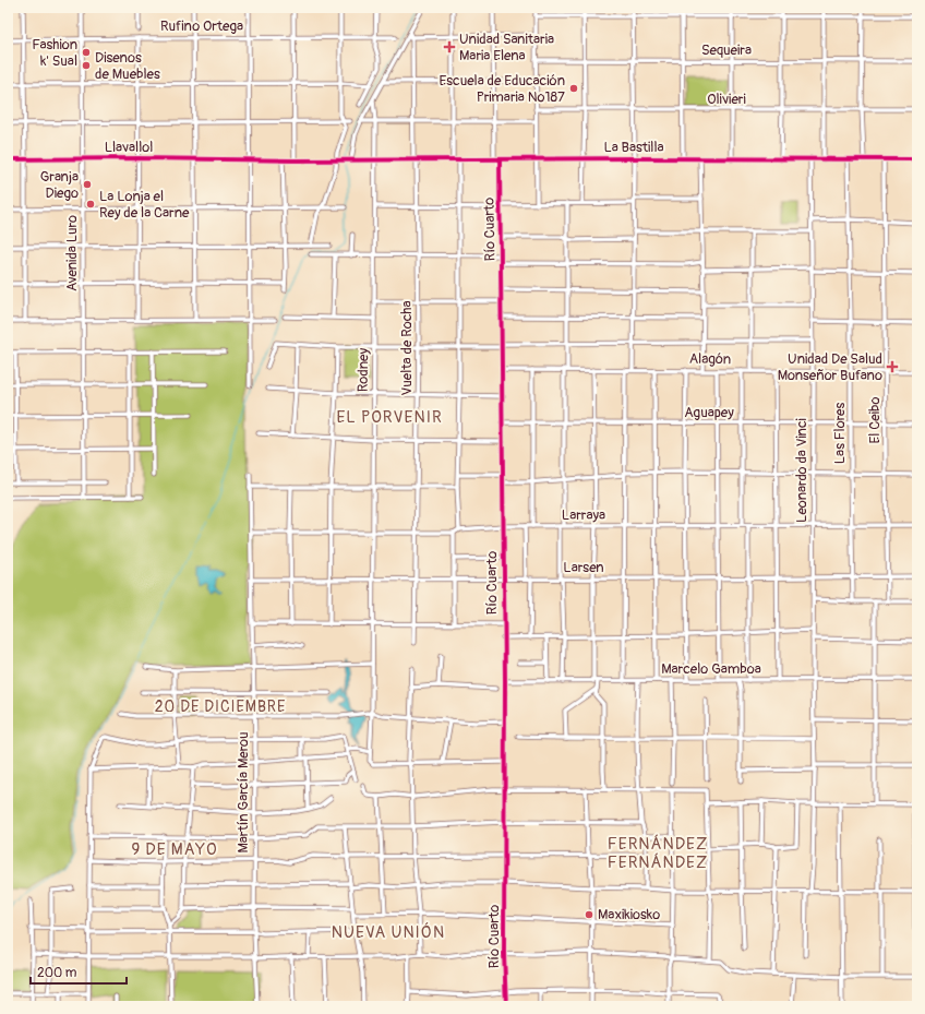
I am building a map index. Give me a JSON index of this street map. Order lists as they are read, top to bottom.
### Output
{
  "streets": {
    "street": [
      "Rufino Ortega",
      "Sequeira",
      "Olivieri",
      "Llavallol",
      "La Bastilla",
      "Río Cuarto",
      "Avenida Luro",
      "Vuelta de Rocha",
      "Alagón",
      "Rodney",
      "Aguapey",
      "El Ceibo",
      "Las Flores",
      "Leonardo da Vinci",
      "Larraya",
      "Larsen",
      "Marcelo Gamboa",
      "Martín García Merou"
    ]
  },
  "crossings": [
    ["Rufino Ortega", "Avenida Luro"],
    ["Llavallol", "Avenida Luro"],
    ["La Bastilla", "Río Cuarto"],
    ["La Bastilla", "Vuelta de Rocha"],
    ["La Bastilla", "Rodney"],
    ["La Bastilla", "El Ceibo"],
    ["La Bastilla", "Las Flores"],
    ["La Bastilla", "Leonardo da Vinci"],
    ["Río Cuarto", "Alagón"],
    ["Río Cuarto", "Aguapey"],
    ["Río Cuarto", "Larraya"],
    ["Río Cuarto", "Larsen"],
    ["Río Cuarto", "Marcelo Gamboa"],
    ["Vuelta de Rocha", "Larsen"],
    ["Alagón", "El Ceibo"],
    ["Alagón", "Las Flores"],
    ["Alagón", "Leonardo da Vinci"],
    ["Rodney", "Larsen"],
    ["Aguapey", "El Ceibo"],
    ["Aguapey", "Las Flores"],
    ["Aguapey", "Leonardo da Vinci"],
    ["El Ceibo", "Larraya"],
    ["El Ceibo", "Larsen"],
    ["Las Flores", "Larraya"],
    ["Las Flores", "Larsen"],
    ["Leonardo da Vinci", "Larraya"],
    ["Leonardo da Vinci", "Larsen"],
    ["Leonardo da Vinci", "Marcelo Gamboa"],
    ["Larsen", "Martín García Merou"]
  ],
  "districts": [
    "EL PORVENIR",
    "20 DE DICIEMBRE",
    "FERNÁNDEZ FERNÁNDEZ",
    "9 DE MAYO",
    "NUEVA UNIÓN"
  ],
  "places": {
    "health": ["Unidad Sanitaria Maria Elena", "Unidad De Salud Monseñor Bufano"],
    "other": [
      "Fashion k' Sual",
      "Disenos de Muebles",
      "Escuela de Educación Primaria Nº187",
      "Granja Diego",
      "La Lonja el Rey de la Carne",
      "Maxikiosko"
    ]
  },
  "scale_bar": "200 m"
}
